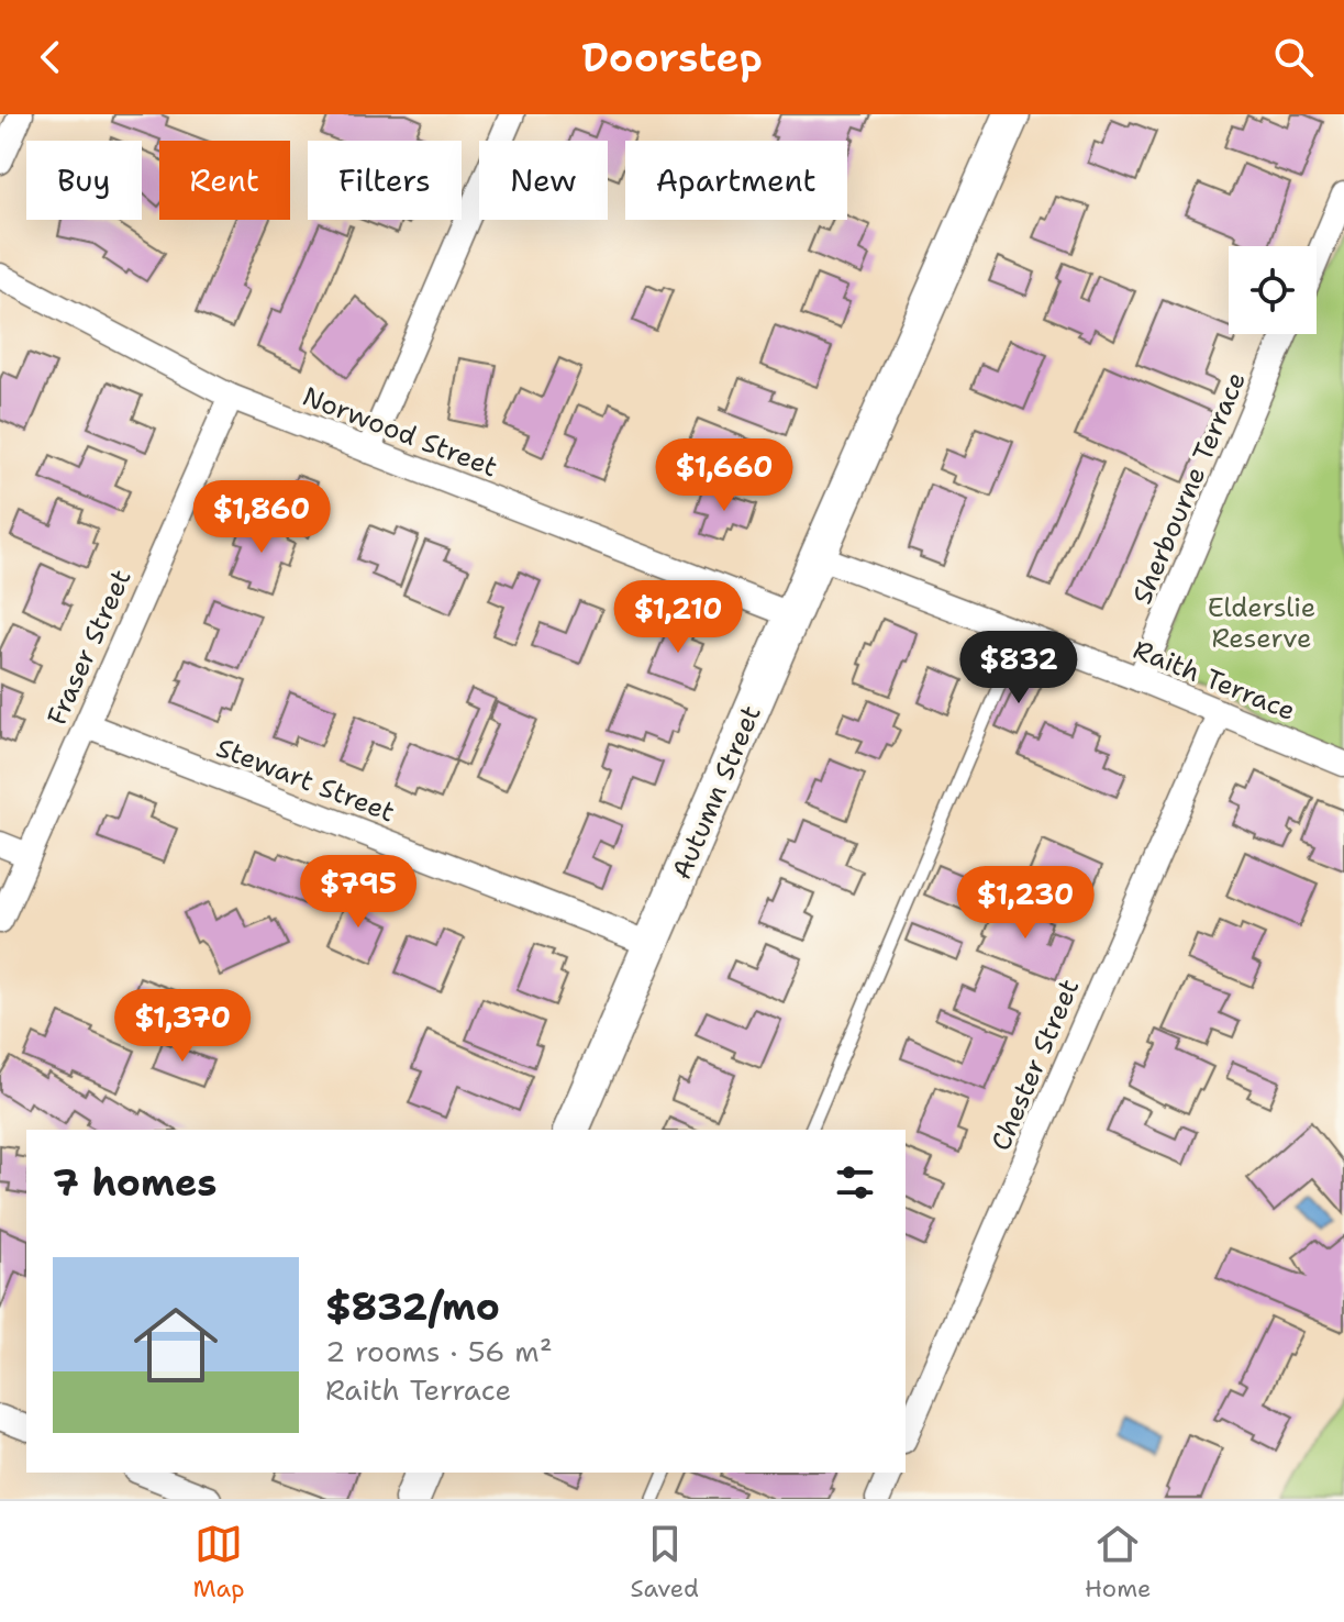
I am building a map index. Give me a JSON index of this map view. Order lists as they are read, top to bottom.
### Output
{
  "streets": {
    "street": [
      "Norwood Street",
      "Sherbourne Terrace",
      "Fraser Street",
      "Raith Terrace",
      "Stewart Street",
      "Autumn Street",
      "Chester Street"
    ]
  },
  "crossings": [
    ["Norwood Street", "Fraser Street"],
    ["Norwood Street", "Autumn Street"],
    ["Sherbourne Terrace", "Raith Terrace"],
    ["Fraser Street", "Stewart Street"],
    ["Raith Terrace", "Autumn Street"],
    ["Raith Terrace", "Chester Street"],
    ["Stewart Street", "Autumn Street"]
  ],
  "parks": ["Elderslie Reserve"],
  "page": {
    "header": "Doorstep",
    "chip": [
      "Buy",
      "Rent",
      "Filters",
      "New",
      "Apartment"
    ],
    "price": [
      "$1,660",
      "$1,860",
      "$1,210",
      "$832",
      "$795",
      "$1,230",
      "$1,370"
    ],
    "heading": "7 homes",
    "list": [
      {
        "name": "$832/mo",
        "note": "2 rooms · 56 m² · Raith Terrace"
      }
    ],
    "tabs": ["Map", "Saved", "Home"]
  }
}
